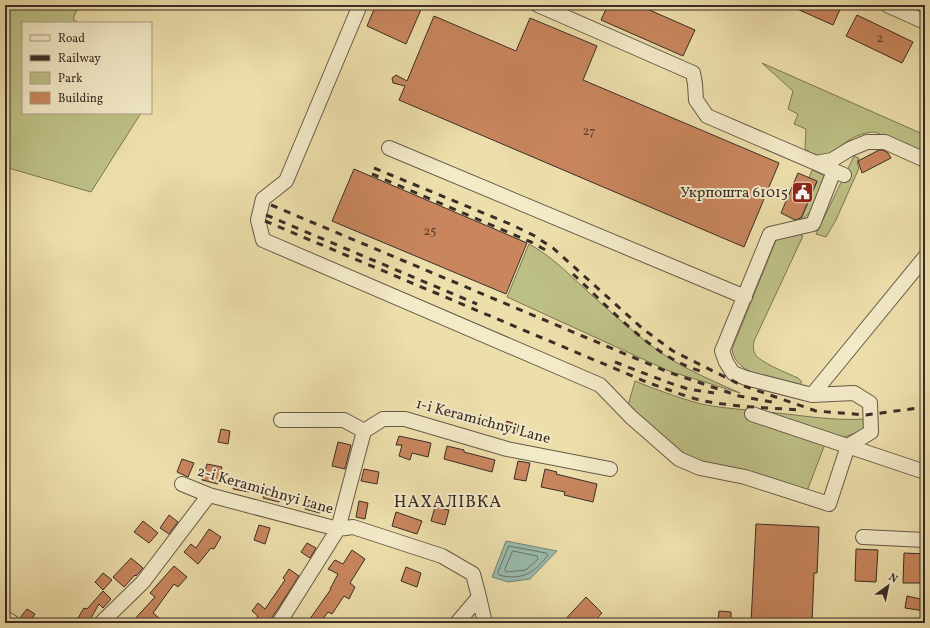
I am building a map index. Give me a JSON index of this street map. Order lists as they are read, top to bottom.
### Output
{
  "streets": {
    "street": ["1-i Keramichnyi Lane", "2-i Keramichnyi Lane"]
  },
  "districts": ["НАХАЛІВКА"],
  "places": {
    "public building": ["Укрпошта 61015"]
  },
  "house_numbers": ["2", "27", "25"],
  "legend": [
    "Road",
    "Railway",
    "Park",
    "Building"
  ],
  "north": "top right"
}
